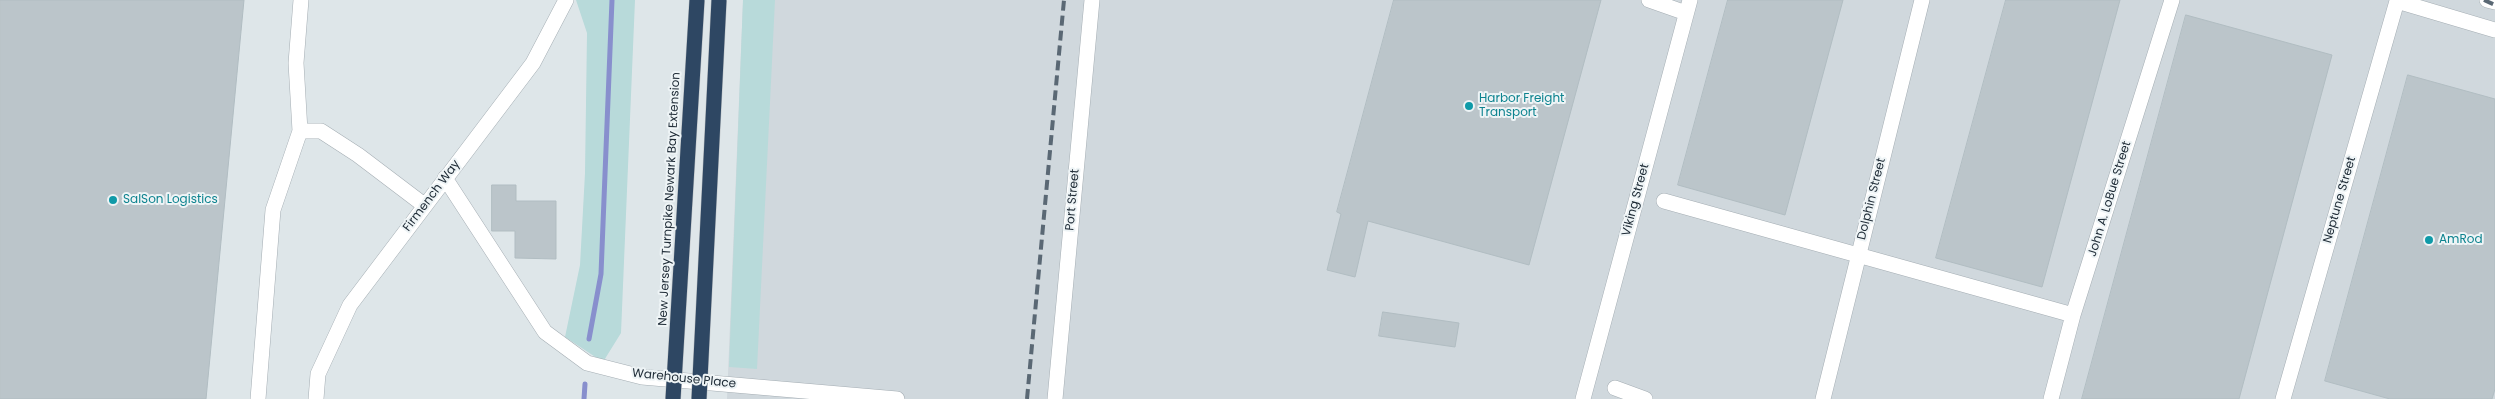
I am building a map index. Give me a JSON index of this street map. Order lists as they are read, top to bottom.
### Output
{
  "streets": {
    "highway": ["New Jersey Turnpike Newark Bay Extension"],
    "street": [
      "Firmench Way",
      "Dolphin Street",
      "John A. LoBue Street",
      "Port Street",
      "Viking Street",
      "Neptune Street",
      "Warehouse Place"
    ]
  },
  "crossings": [
    ["Firmench Way", "Warehouse Place"]
  ],
  "places": ["Harbor Freight Transport", "SalSon Logistics", "AmRod"]
}
